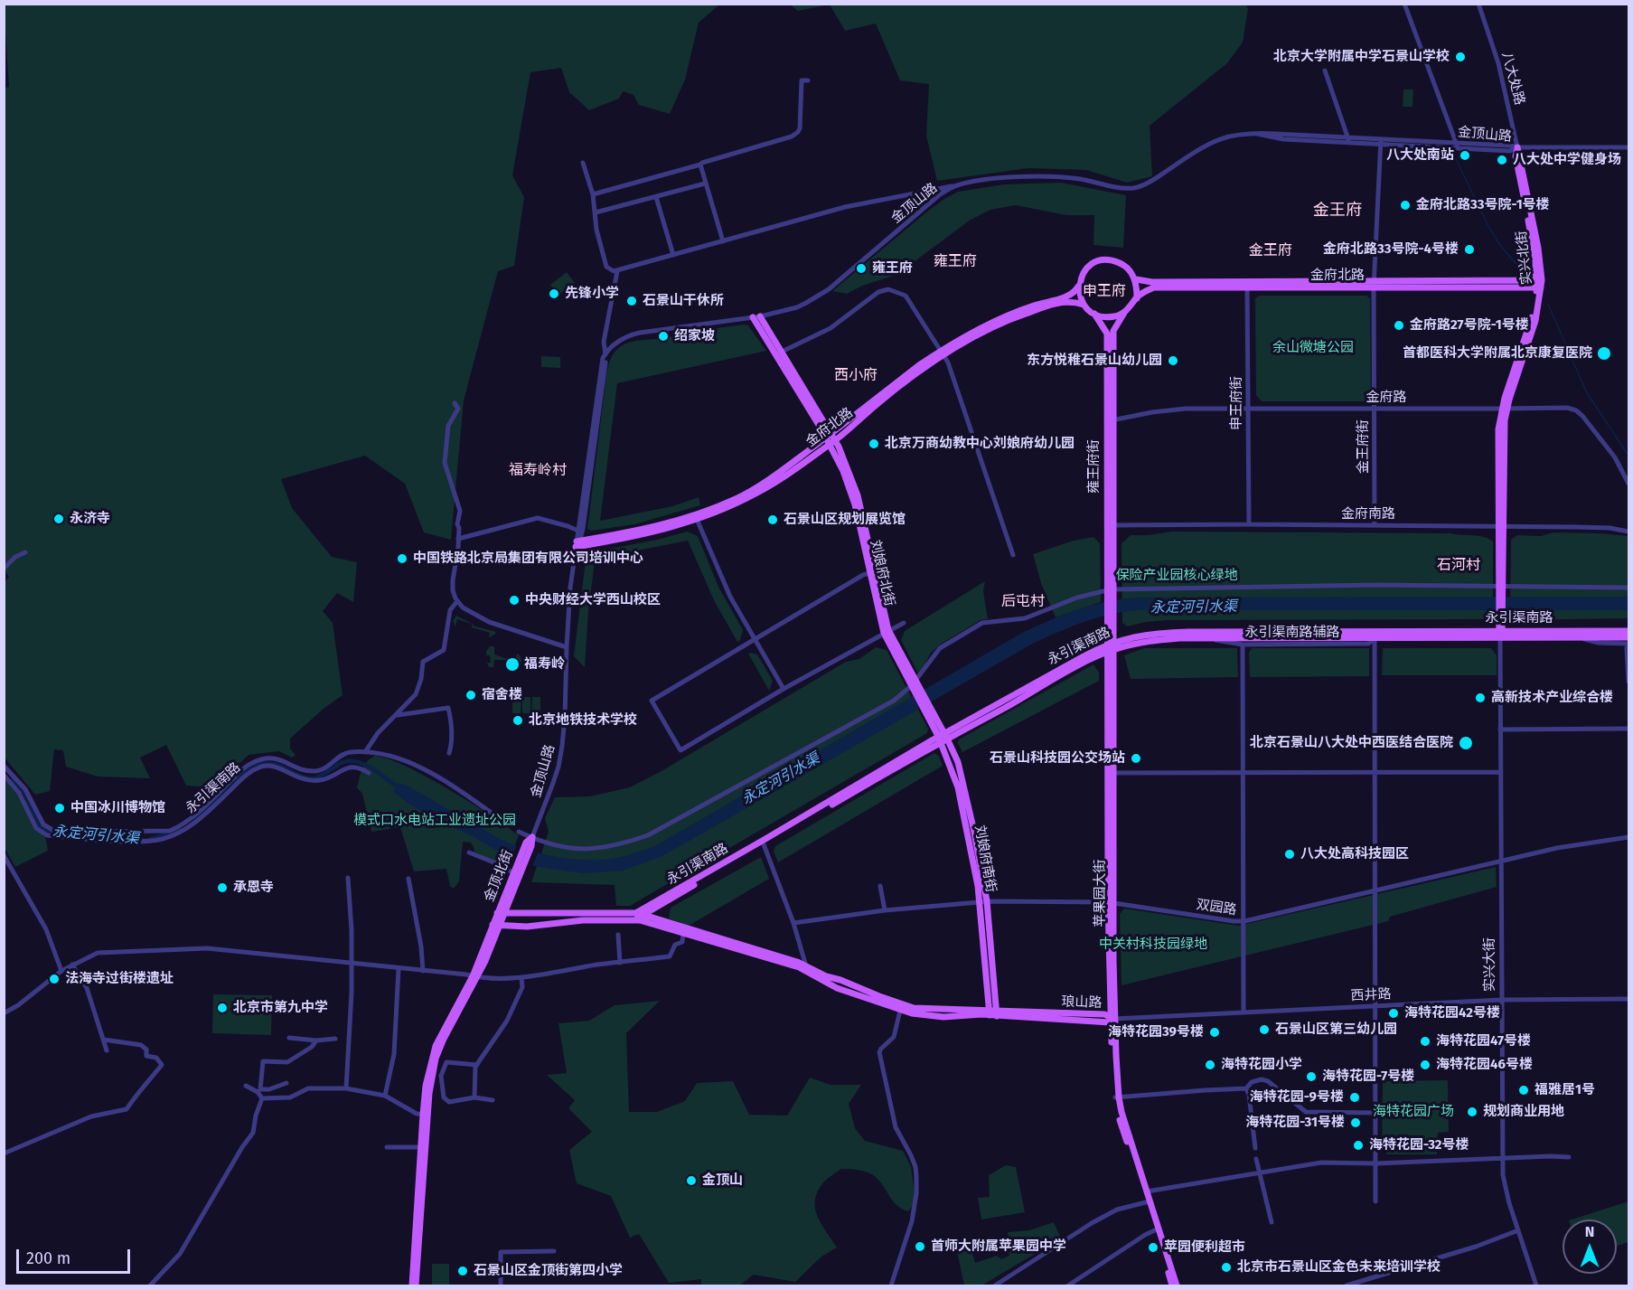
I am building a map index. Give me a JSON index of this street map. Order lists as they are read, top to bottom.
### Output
{
  "streets": {
    "main road": [
      "实兴北街",
      "金府北路",
      "雍王府街",
      "刘娘府北街",
      "永引渠南路",
      "刘娘府南街",
      "金顶北街",
      "苹果园大街",
      "琅山路"
    ],
    "street": [
      "八大处路",
      "金顶山路",
      "金府路",
      "申王府街",
      "金王府街",
      "金府南路",
      "永引渠南路辅路",
      "双园路",
      "实兴大街",
      "西井路"
    ]
  },
  "crossings": [
    ["八大处路", "金顶山路"],
    ["八大处路", "实兴北街"],
    ["金顶山路", "实兴北街"],
    ["金顶山路", "金府北路"],
    ["金顶山路", "金王府街"],
    ["金顶山路", "刘娘府北街"],
    ["金顶山路", "金顶北街"],
    ["实兴北街", "金府北路"],
    ["实兴北街", "金府路"],
    ["实兴北街", "金府南路"],
    ["实兴北街", "永引渠南路"],
    ["实兴北街", "实兴大街"],
    ["金府北路", "申王府街"],
    ["金府北路", "金王府街"],
    ["金府北路", "雍王府街"],
    ["金府北路", "刘娘府北街"],
    ["金府路", "申王府街"],
    ["金府路", "金王府街"],
    ["金府路", "雍王府街"],
    ["申王府街", "金府南路"],
    ["金王府街", "金府南路"],
    ["雍王府街", "金府南路"],
    ["雍王府街", "苹果园大街"],
    ["刘娘府北街", "刘娘府南街"],
    ["永引渠南路", "永引渠南路辅路"],
    ["永引渠南路", "刘娘府南街"],
    ["永引渠南路", "金顶北街"],
    ["永引渠南路", "苹果园大街"],
    ["永引渠南路", "实兴大街"],
    ["永引渠南路", "琅山路"],
    ["刘娘府南街", "双园路"],
    ["刘娘府南街", "琅山路"],
    ["苹果园大街", "双园路"],
    ["苹果园大街", "西井路"],
    ["苹果园大街", "琅山路"],
    ["双园路", "实兴大街"],
    ["实兴大街", "西井路"],
    ["西井路", "琅山路"]
  ],
  "districts": [
    "金王府",
    "金王府",
    "雍王府",
    "申王府",
    "西小府",
    "福寿岭村",
    "石河村",
    "后屯村"
  ],
  "water": ["永定河引水渠"],
  "parks": [
    "余山微塘公园",
    "保险产业园核心绿地",
    "模式口水电站工业遗址公园",
    "中关村科技园绿地",
    "海特花园广场"
  ],
  "places": [
    "北京大学附属中学石景山学校",
    "八大处南站",
    "八大处中学健身场",
    "金府北路33号院-1号楼",
    "金府北路33号院-4号楼",
    "雍王府",
    "先锋小学",
    "石景山干休所",
    "金府路27号院-1号楼",
    "绍家坡",
    "首都医科大学附属北京康复医院",
    "东方悦稚石景山幼儿园",
    "北京万商幼教中心刘娘府幼儿园",
    "永济寺",
    "石景山区规划展览馆",
    "中国铁路北京局集团有限公司培训中心",
    "中央财经大学西山校区",
    "福寿岭",
    "宿舍楼",
    "高新技术产业综合楼",
    "北京地铁技术学校",
    "北京石景山八大处中西医结合医院",
    "石景山科技园公交场站",
    "中国冰川博物馆",
    "八大处高科技园区",
    "承恩寺",
    "法海寺过街楼遗址",
    "北京市第九中学",
    "海特花园42号楼",
    "石景山区第三幼儿园",
    "海特花园39号楼",
    "海特花园47号楼",
    "海特花园小学",
    "海特花园46号楼",
    "海特花园-7号楼",
    "福雅居1号",
    "海特花园-9号楼",
    "规划商业用地",
    "海特花园-31号楼",
    "海特花园-32号楼",
    "金顶山",
    "首师大附属苹果园中学",
    "苹园便利超市",
    "北京市石景山区金色未来培训学校",
    "石景山区金顶街第四小学"
  ],
  "scale_bar": "200 m",
  "north": "top"
}
